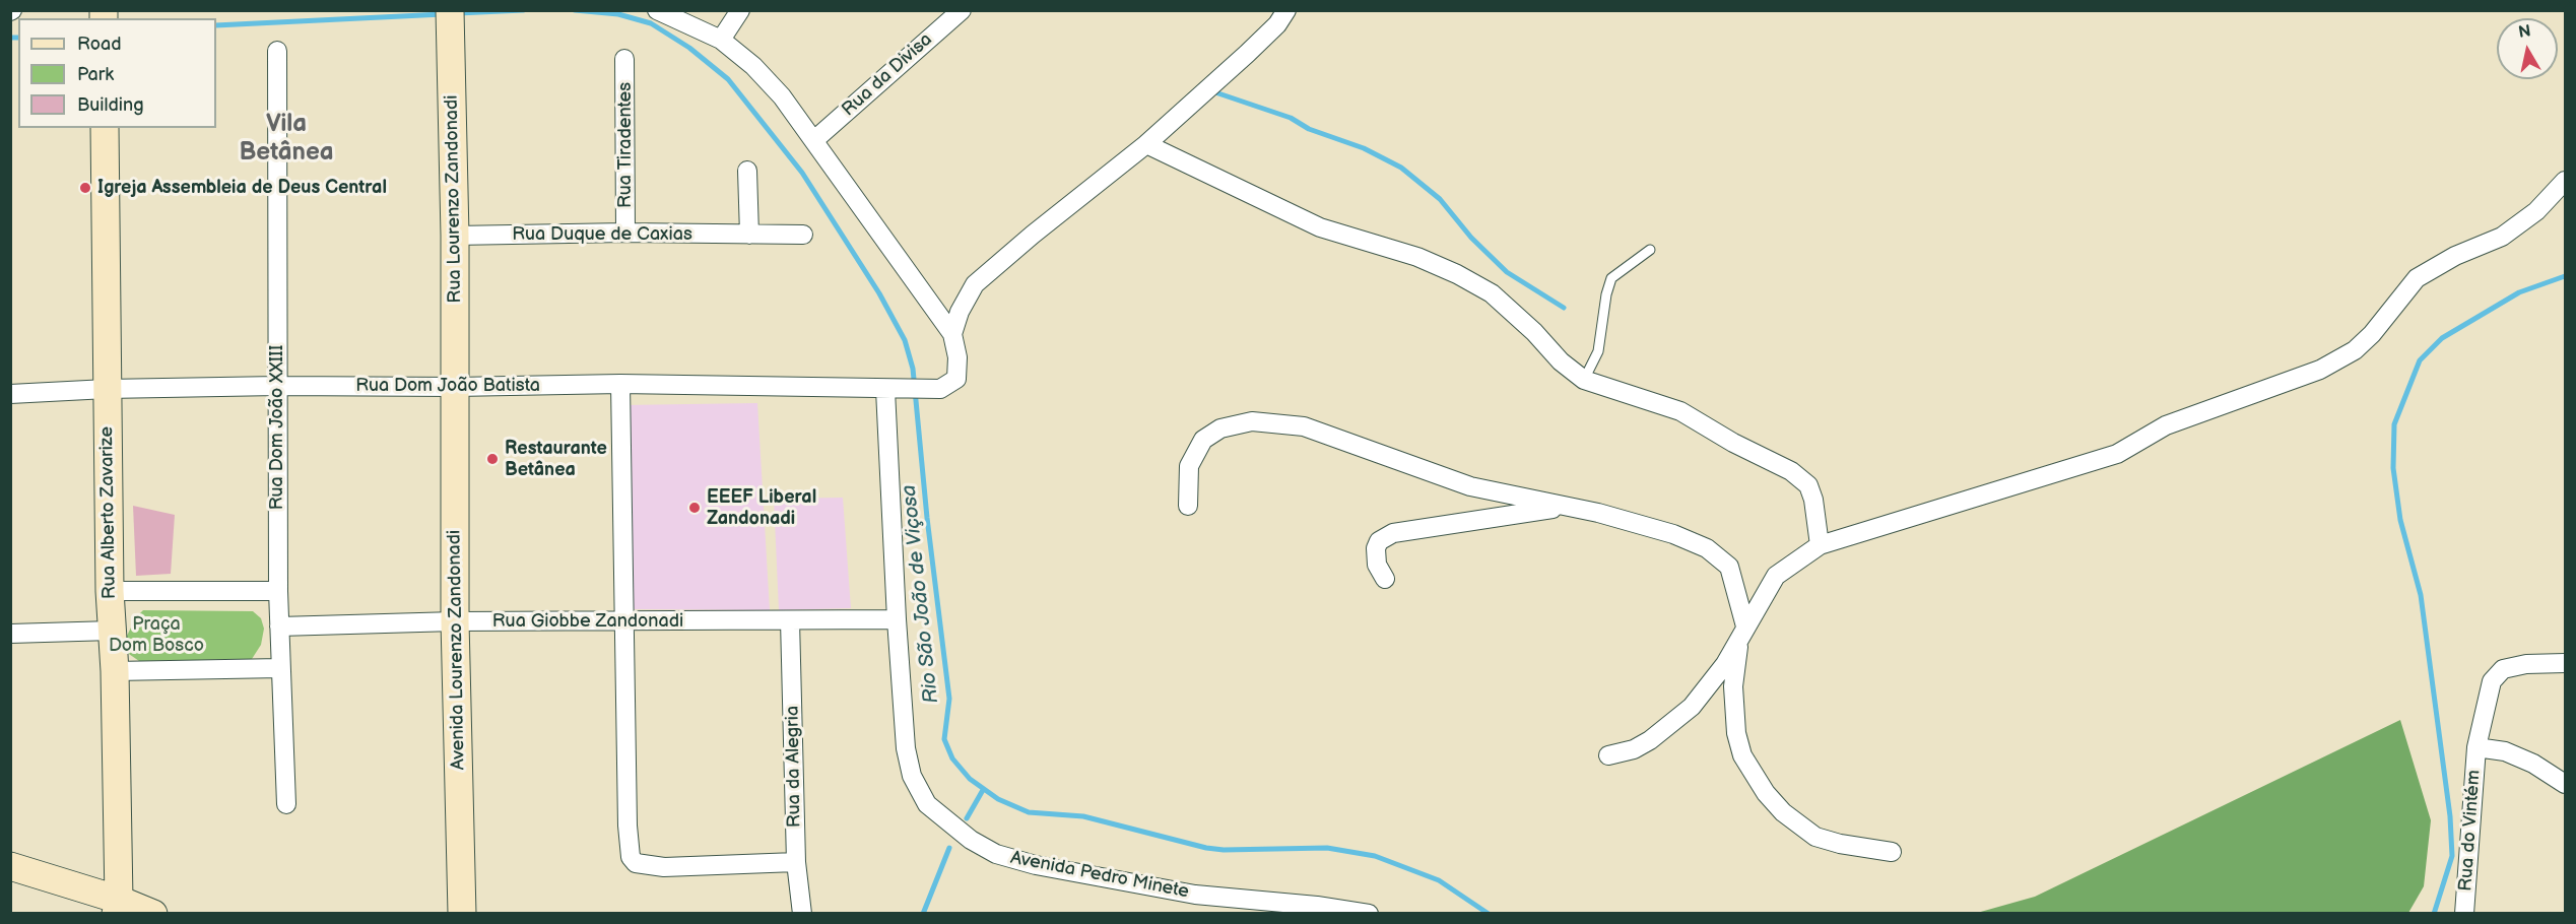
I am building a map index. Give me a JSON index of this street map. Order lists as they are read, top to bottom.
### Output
{
  "streets": {
    "street": [
      "Rua da Divisa",
      "Rua Tiradentes",
      "Rua Lourenzo Zandonadi",
      "Rua Duque de Caxias",
      "Rua Dom João Batista",
      "Rua Dom João XXIII",
      "Rua Alberto Zavarize",
      "Rua Giobbe Zandonadi",
      "Avenida Lourenzo Zandonadi",
      "Rua da Alegria",
      "Rua do Vintém",
      "Avenida Pedro Minete"
    ]
  },
  "crossings": [
    ["Rua Tiradentes", "Rua Duque de Caxias"],
    ["Rua Lourenzo Zandonadi", "Rua Duque de Caxias"],
    ["Rua Lourenzo Zandonadi", "Rua Dom João Batista"],
    ["Rua Lourenzo Zandonadi", "Avenida Lourenzo Zandonadi"],
    ["Rua Dom João Batista", "Rua Dom João XXIII"],
    ["Rua Dom João Batista", "Rua Alberto Zavarize"],
    ["Rua Dom João Batista", "Avenida Lourenzo Zandonadi"],
    ["Rua Dom João Batista", "Avenida Pedro Minete"],
    ["Rua Dom João XXIII", "Rua Giobbe Zandonadi"],
    ["Rua Giobbe Zandonadi", "Avenida Lourenzo Zandonadi"],
    ["Rua Giobbe Zandonadi", "Rua da Alegria"],
    ["Rua Giobbe Zandonadi", "Avenida Pedro Minete"]
  ],
  "districts": ["Vila Betânea"],
  "water": ["Rio São João de Viçosa"],
  "parks": ["Praça Dom Bosco"],
  "places": ["Igreja Assembleia de Deus Central", "Restaurante Betânea", "EEEF Liberal Zandonadi"],
  "legend": ["Road", "Park", "Building"],
  "north": "top"
}
